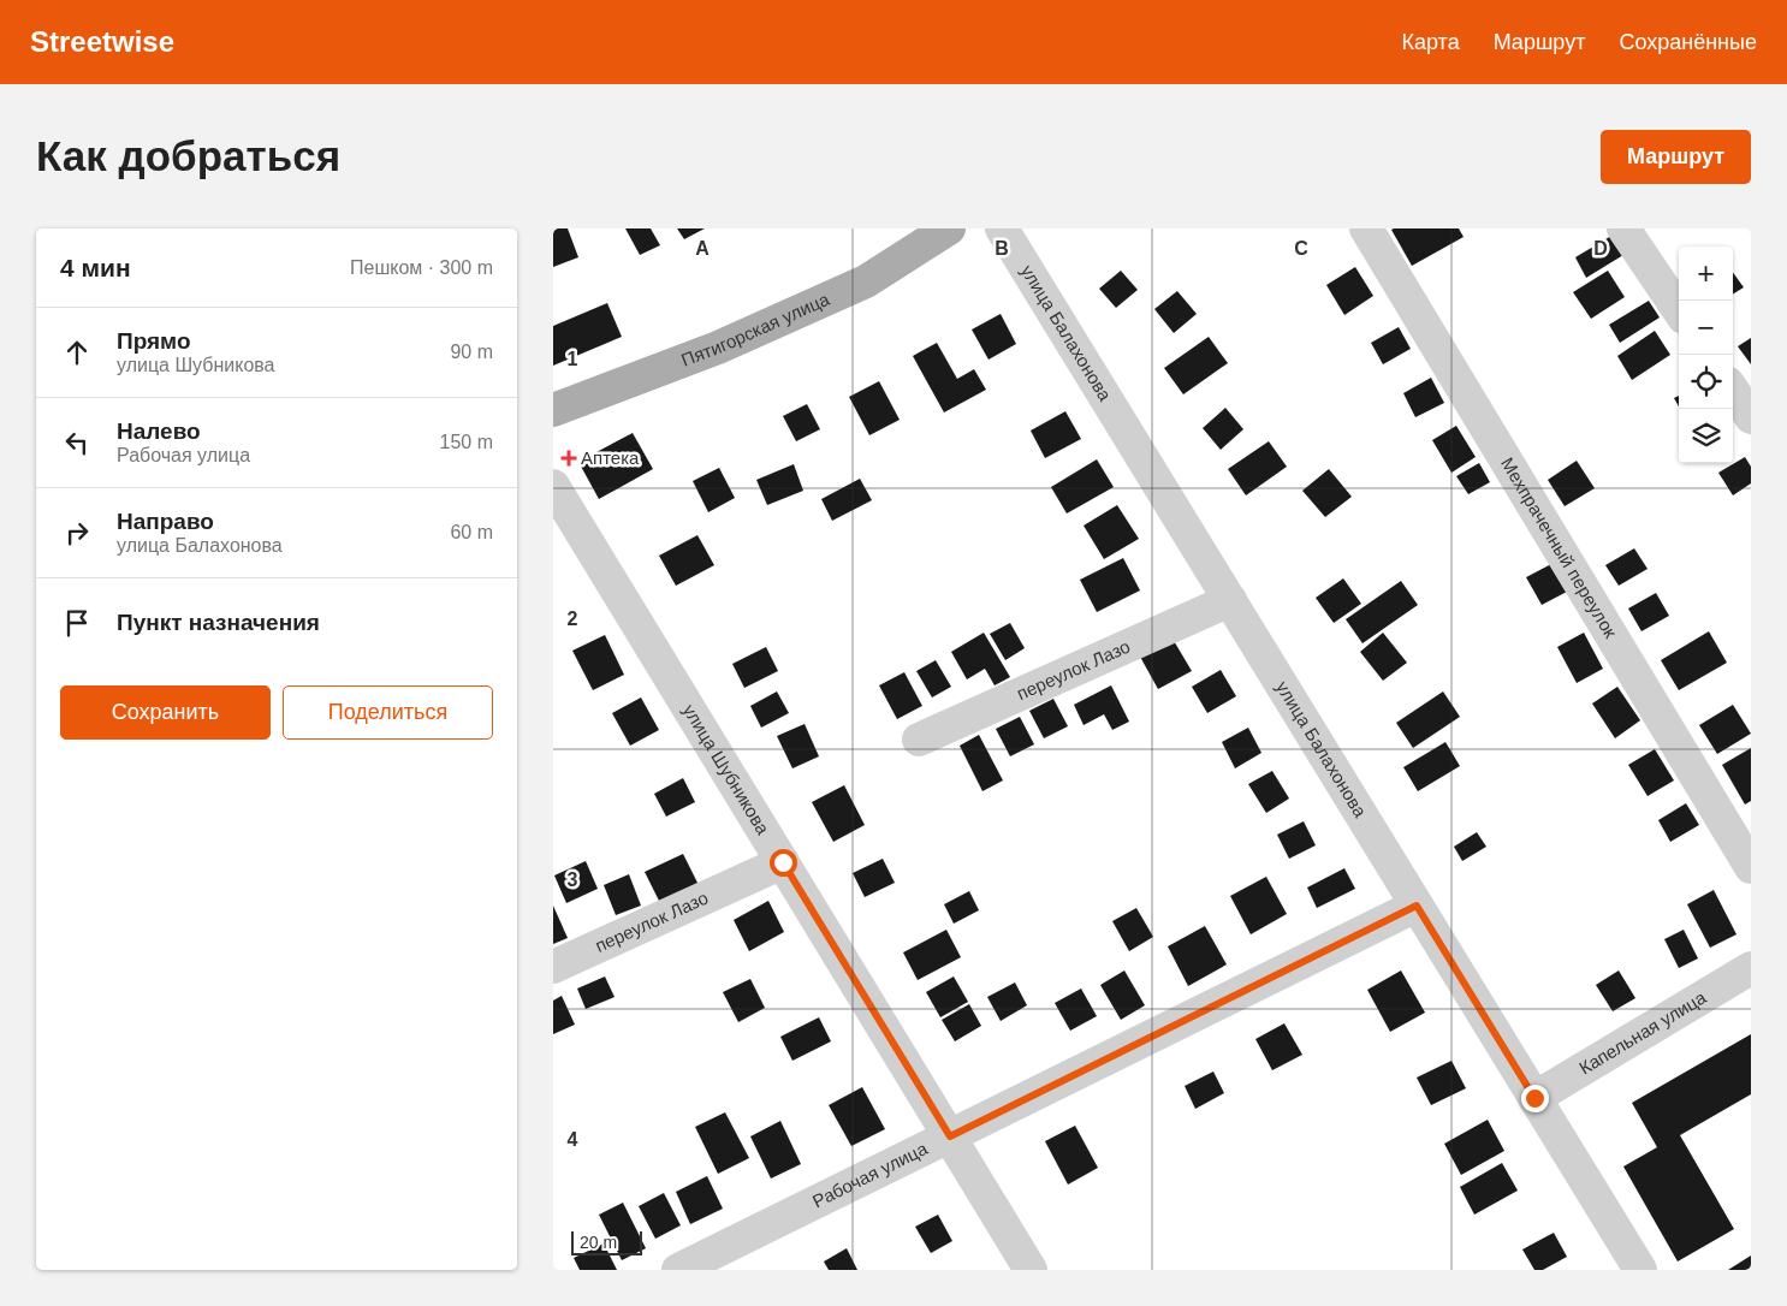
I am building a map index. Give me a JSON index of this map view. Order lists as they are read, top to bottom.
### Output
{
  "streets": {
    "main road": ["Пятигорская улица"],
    "street": [
      "улица Балахонова",
      "Мехпрачечный переулок",
      "переулок Лазо",
      "улица Шубникова",
      "Капельная улица",
      "Рабочая улица"
    ]
  },
  "crossings": [
    ["улица Балахонова", "переулок Лазо"],
    ["улица Балахонова", "Капельная улица"],
    ["улица Балахонова", "Рабочая улица"],
    ["переулок Лазо", "улица Шубникова"],
    ["улица Шубникова", "Рабочая улица"]
  ],
  "places": {
    "health": ["Аптека"]
  },
  "scale_bar": "20 m",
  "page": {
    "header": "Streetwise",
    "nav": ["Карта", "Маршрут", "Сохранённые"],
    "buttons": [
      "Маршрут",
      ["Сохранить", "Поделиться"]
    ],
    "title": "Как добраться",
    "heading": ["4 мин", "Пешком · 300 m"],
    "map_buttons": ["+", "−"],
    "list": [
      ["Прямо", "улица Шубникова", "90 m"],
      ["Налево", "Рабочая улица", "150 m"],
      ["Направо", "улица Балахонова", "60 m"],
      "Пункт назначения"
    ],
    "scale": "20 m"
  },
  "grid": {
    "columns": [
      "A",
      "B",
      "C",
      "D"
    ],
    "rows": [
      "1",
      "2",
      "3",
      "4"
    ]
  }
}
